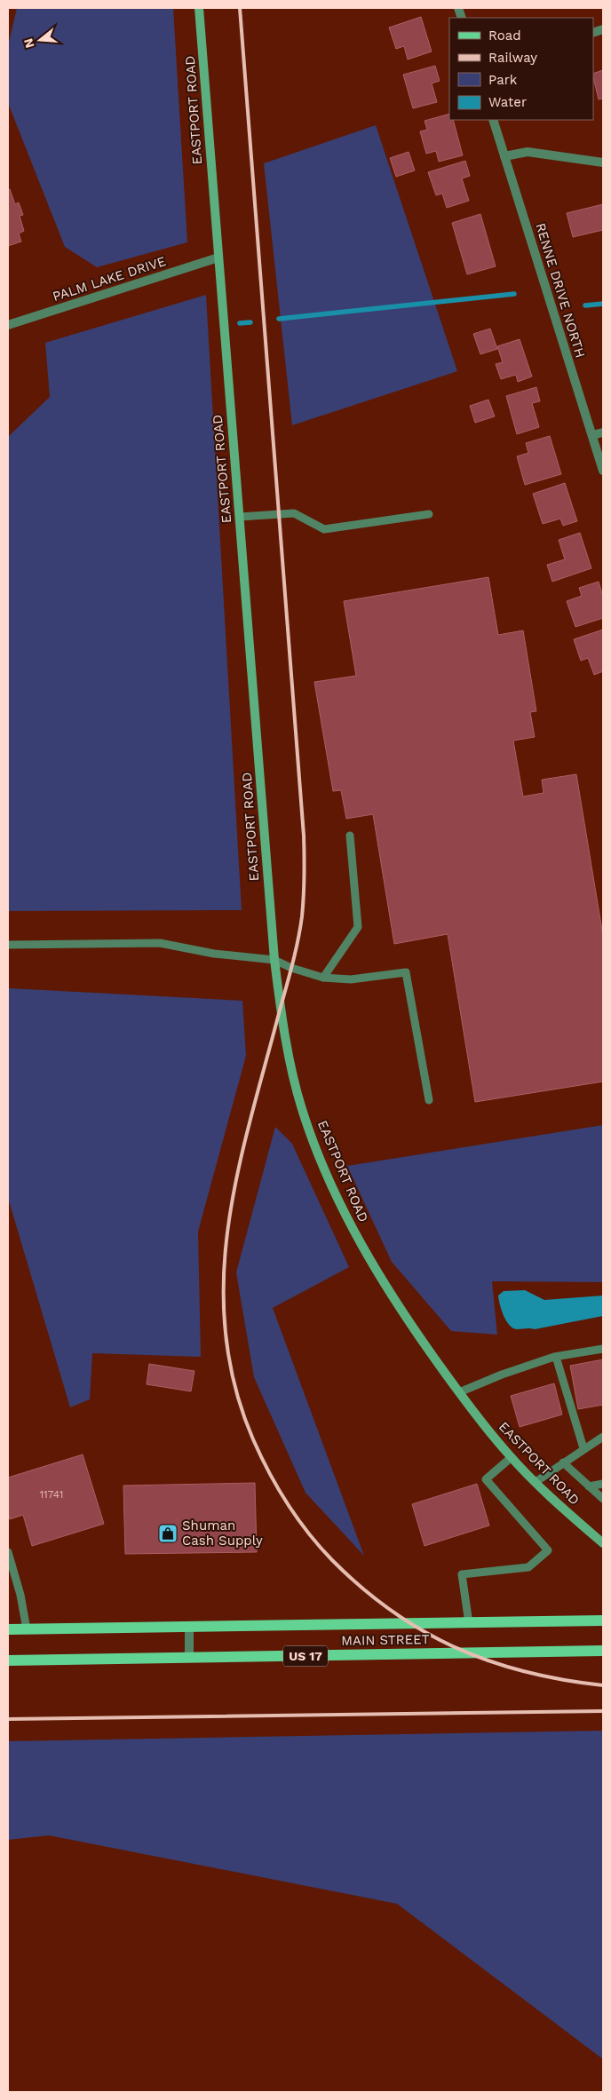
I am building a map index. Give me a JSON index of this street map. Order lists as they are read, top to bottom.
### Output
{
  "streets": {
    "main road": ["MAIN STREET", "US 17"],
    "street": ["EASTPORT ROAD", "PALM LAKE DRIVE", "RENNE DRIVE NORTH"]
  },
  "crossings": [
    ["EASTPORT ROAD", "PALM LAKE DRIVE"]
  ],
  "places": {
    "shop": ["Shuman Cash Supply"]
  },
  "house_numbers": ["11741"],
  "legend": [
    "Road",
    "Railway",
    "Park",
    "Water"
  ],
  "north": "left"
}
